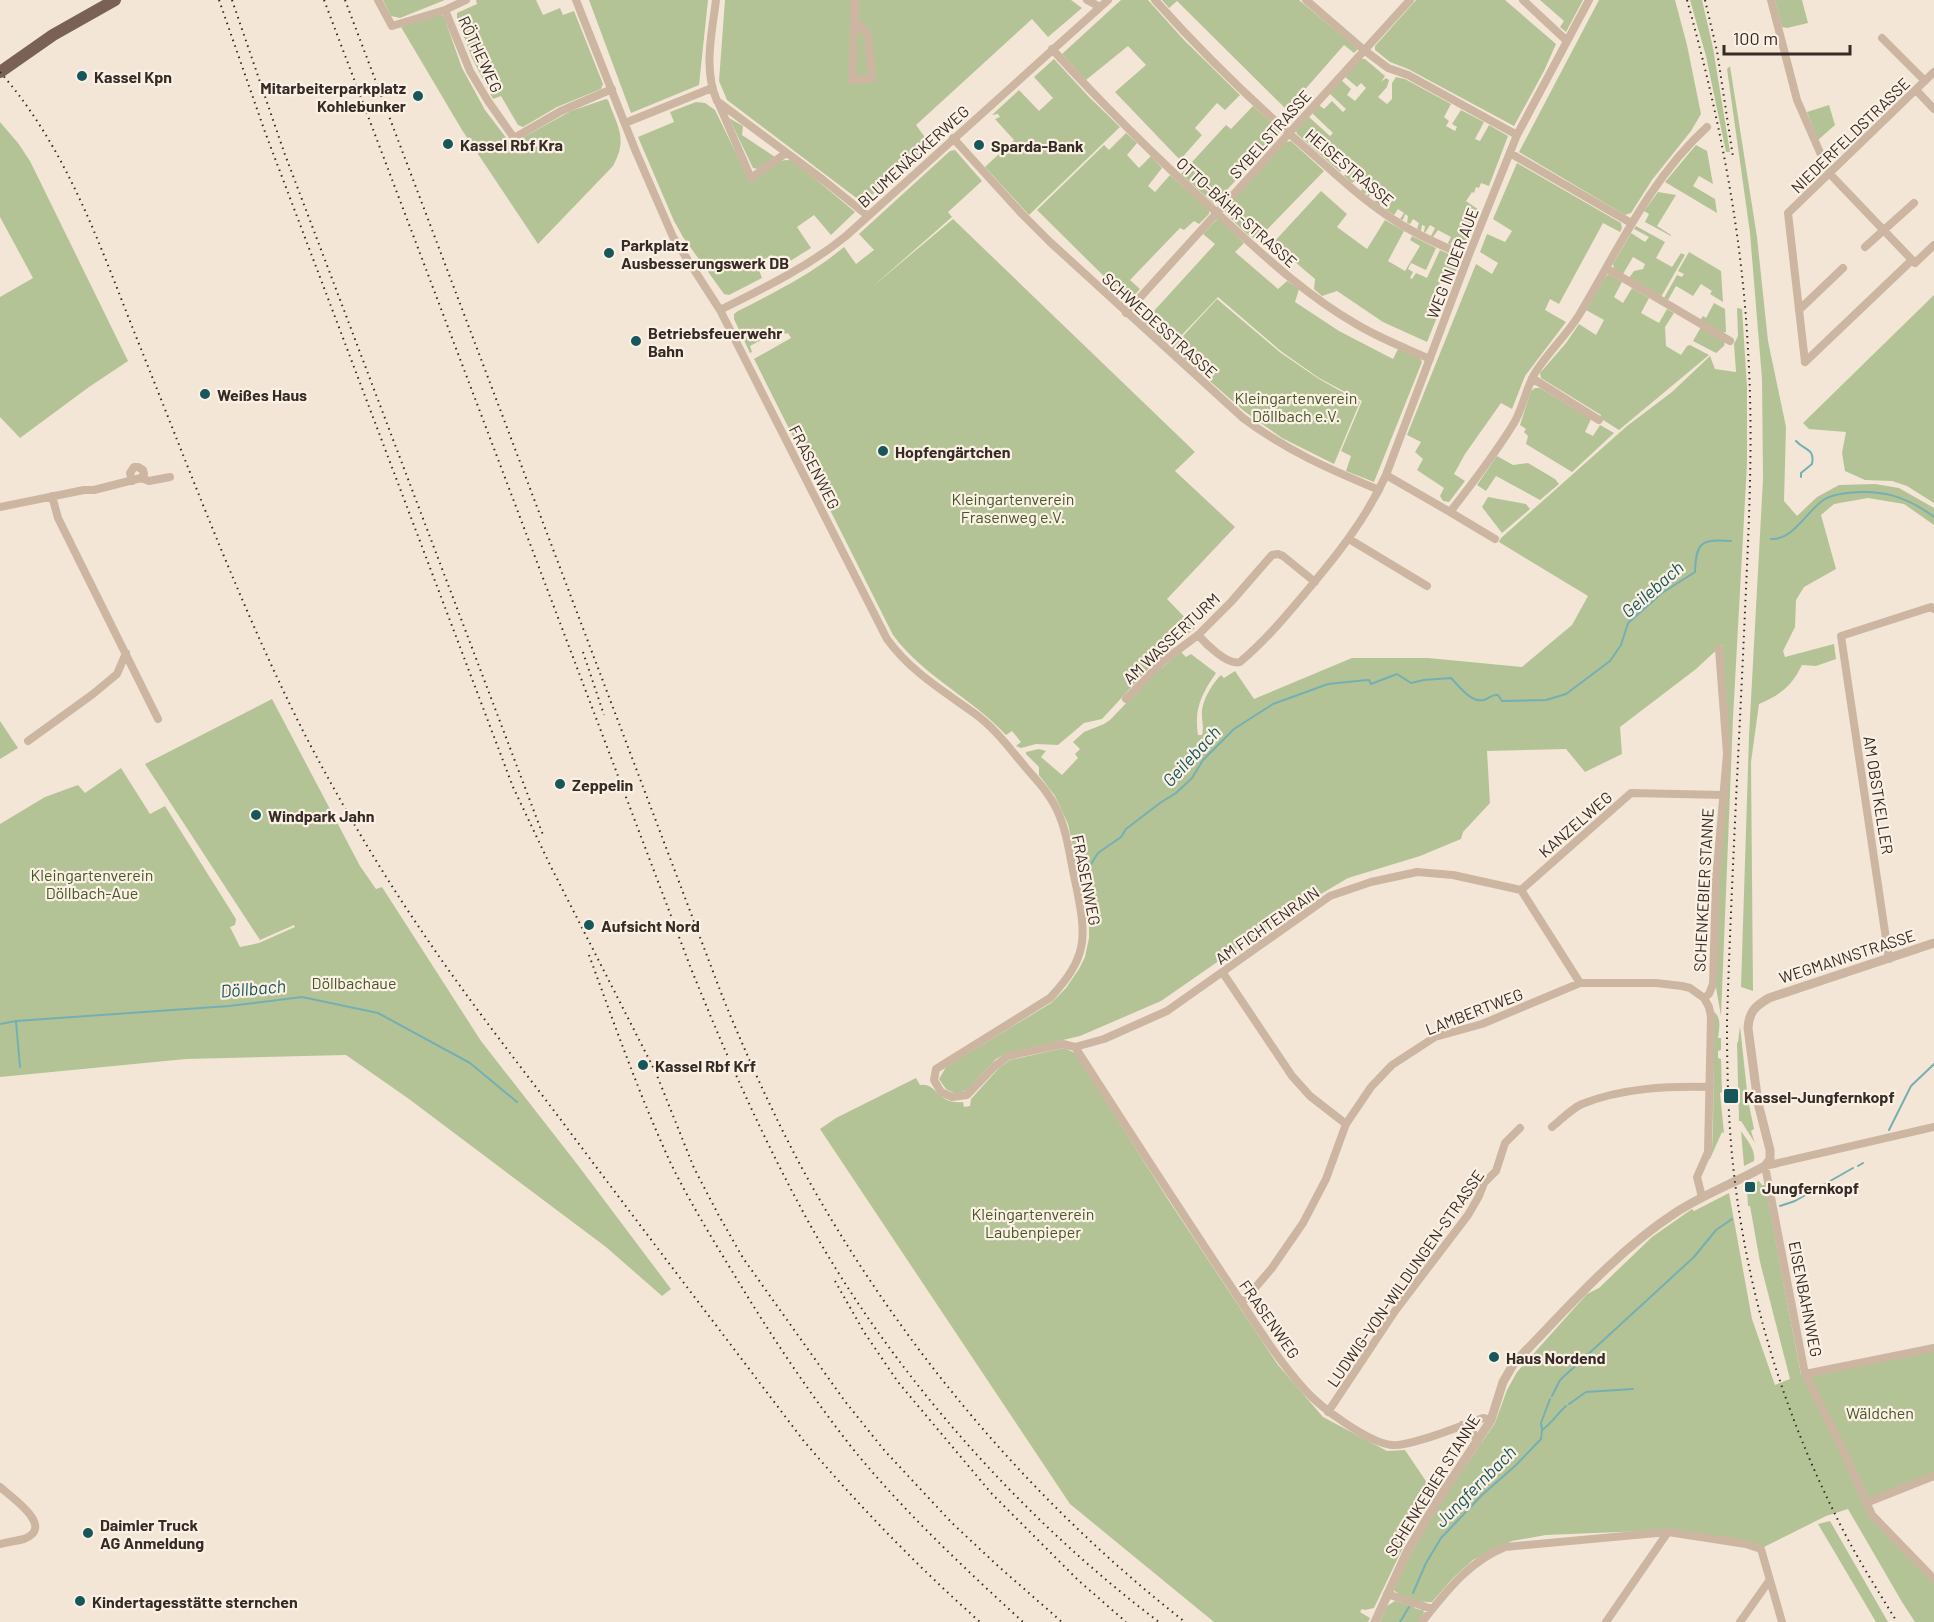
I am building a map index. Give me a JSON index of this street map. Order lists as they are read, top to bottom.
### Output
{
  "streets": {
    "street": [
      "RÖTHEWEG",
      "SYBELSTRASSE",
      "NIEDERFELDSTRASSE",
      "BLUMENÄCKERWEG",
      "HEISESTRASSE",
      "OTTO-BÄHR-STRASSE",
      "WEG IN DER AUE",
      "SCHWEDESSTRASSE",
      "FRASENWEG",
      "AM WASSERTURM",
      "AM OBSTKELLER",
      "KANZELWEG",
      "SCHENKEBIER STANNE",
      "AM FICHTENRAIN",
      "WEGMANNSTRASSE",
      "LAMBERTWEG",
      "LUDWIG-VON-WILDUNGEN-STRASSE",
      "EISENBAHNWEG"
    ]
  },
  "crossings": [
    ["RÖTHEWEG", "FRASENWEG"],
    ["SYBELSTRASSE", "HEISESTRASSE"],
    ["SYBELSTRASSE", "OTTO-BÄHR-STRASSE"],
    ["SYBELSTRASSE", "SCHWEDESSTRASSE"],
    ["BLUMENÄCKERWEG", "OTTO-BÄHR-STRASSE"],
    ["BLUMENÄCKERWEG", "SCHWEDESSTRASSE"],
    ["BLUMENÄCKERWEG", "FRASENWEG"],
    ["HEISESTRASSE", "WEG IN DER AUE"],
    ["OTTO-BÄHR-STRASSE", "WEG IN DER AUE"],
    ["WEG IN DER AUE", "SCHWEDESSTRASSE"],
    ["WEG IN DER AUE", "AM WASSERTURM"],
    ["FRASENWEG", "SCHENKEBIER STANNE"],
    ["FRASENWEG", "AM FICHTENRAIN"],
    ["FRASENWEG", "LAMBERTWEG"],
    ["FRASENWEG", "LUDWIG-VON-WILDUNGEN-STRASSE"],
    ["AM OBSTKELLER", "WEGMANNSTRASSE"],
    ["KANZELWEG", "SCHENKEBIER STANNE"],
    ["KANZELWEG", "AM FICHTENRAIN"],
    ["SCHENKEBIER STANNE", "LAMBERTWEG"],
    ["SCHENKEBIER STANNE", "EISENBAHNWEG"],
    ["WEGMANNSTRASSE", "EISENBAHNWEG"]
  ],
  "water": ["Geilebach", "Döllbach", "Jungfernbach"],
  "parks": [
    "Kleingartenverein Döllbach e.V.",
    "Kleingartenverein Frasenweg e.V.",
    "Kleingartenverein Döllbach-Aue",
    "Döllbachaue",
    "Kleingartenverein Laubenpieper",
    "Wäldchen"
  ],
  "places": {
    "other": [
      "Kassel Kpn",
      "Mitarbeiterparkplatz Kohlebunker",
      "Kassel Rbf Kra",
      "Sparda-Bank",
      "Parkplatz Ausbesserungswerk DB",
      "Betriebsfeuerwehr Bahn",
      "Weißes Haus",
      "Hopfengärtchen",
      "Zeppelin",
      "Windpark Jahn",
      "Aufsicht Nord",
      "Kassel Rbf Krf",
      "Haus Nordend",
      "Daimler Truck AG Anmeldung",
      "Kindertagesstätte sternchen"
    ],
    "transit": ["Kassel-Jungfernkopf", "Jungfernkopf"]
  },
  "scale_bar": "100 m"
}
